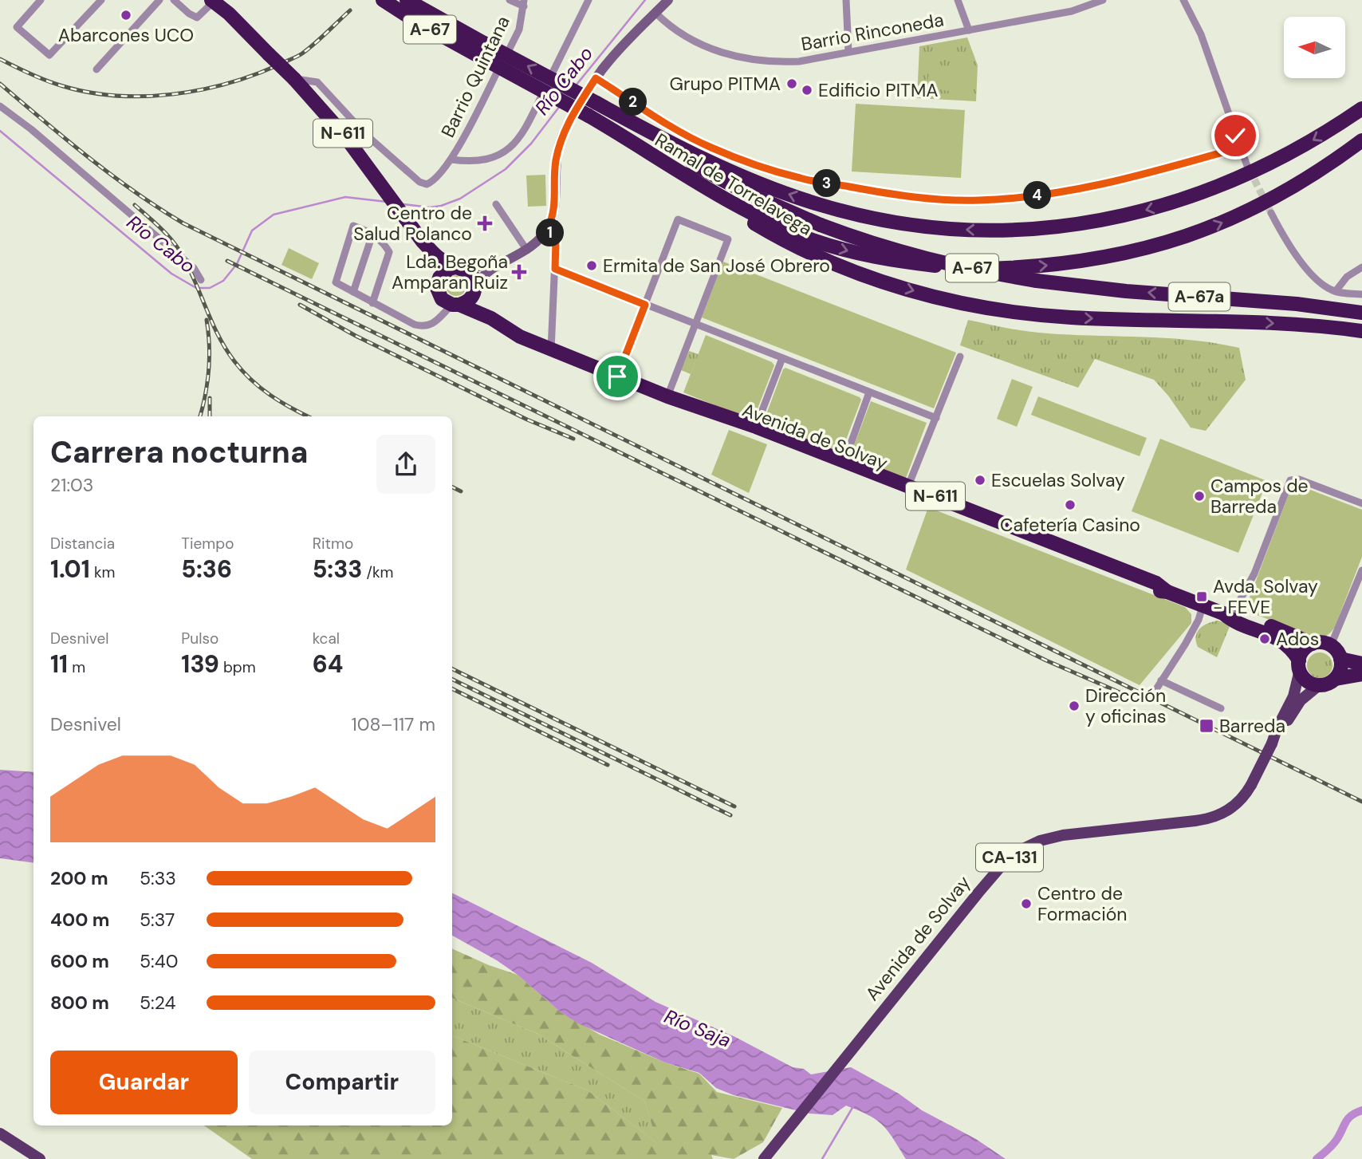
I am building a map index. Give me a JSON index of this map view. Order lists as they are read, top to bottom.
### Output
{
  "streets": {
    "highway": [
      "A-67",
      "N-611",
      "Ramal de Torrelavega",
      "A-67a",
      "Avenida de Solvay"
    ],
    "main road": ["CA-131"],
    "street": ["Barrio Rinconeda", "Barrio Quintana"]
  },
  "crossings": [
    ["A-67", "Ramal de Torrelavega"],
    ["Barrio Quintana", "N-611"],
    ["N-611", "Avenida de Solvay"],
    ["N-611", "CA-131"],
    ["Avenida de Solvay", "CA-131"]
  ],
  "water": ["Río Cabo", "Río Saja"],
  "places": {
    "other": [
      "Abarcones UCO",
      "Grupo PITMA",
      "Edificio PITMA",
      "Ermita de San José Obrero",
      "Escuelas Solvay",
      "Campos de Barreda",
      "Cafetería Casino",
      "Ados",
      "Dirección y oficinas",
      "Centro de Formación"
    ],
    "health": ["Centro de Salud Polanco", "Lda. Begoña Amparan Ruiz"],
    "transit": ["Avda. Solvay - FEVE", "Barreda"]
  },
  "north": "left",
  "page": {
    "pins": [
      "2",
      "3",
      "4",
      "1"
    ],
    "heading": ["Carrera nocturna", "21:03"],
    "stats": [
      ["Distancia", "1.01 km"],
      ["Tiempo", "5:36"],
      ["Ritmo", "5:33 /km"],
      ["Desnivel", "11 m"],
      ["Pulso", "139 bpm"],
      ["kcal", "64"]
    ],
    "chart": ["Desnivel", "108–117 m"],
    "list": [
      {
        "name": "200 m",
        "note": "5:33"
      },
      {
        "name": "400 m",
        "note": "5:37"
      },
      {
        "name": "600 m",
        "note": "5:40"
      },
      {
        "name": "800 m",
        "note": "5:24"
      }
    ],
    "buttons": ["Guardar", "Compartir"]
  }
}
